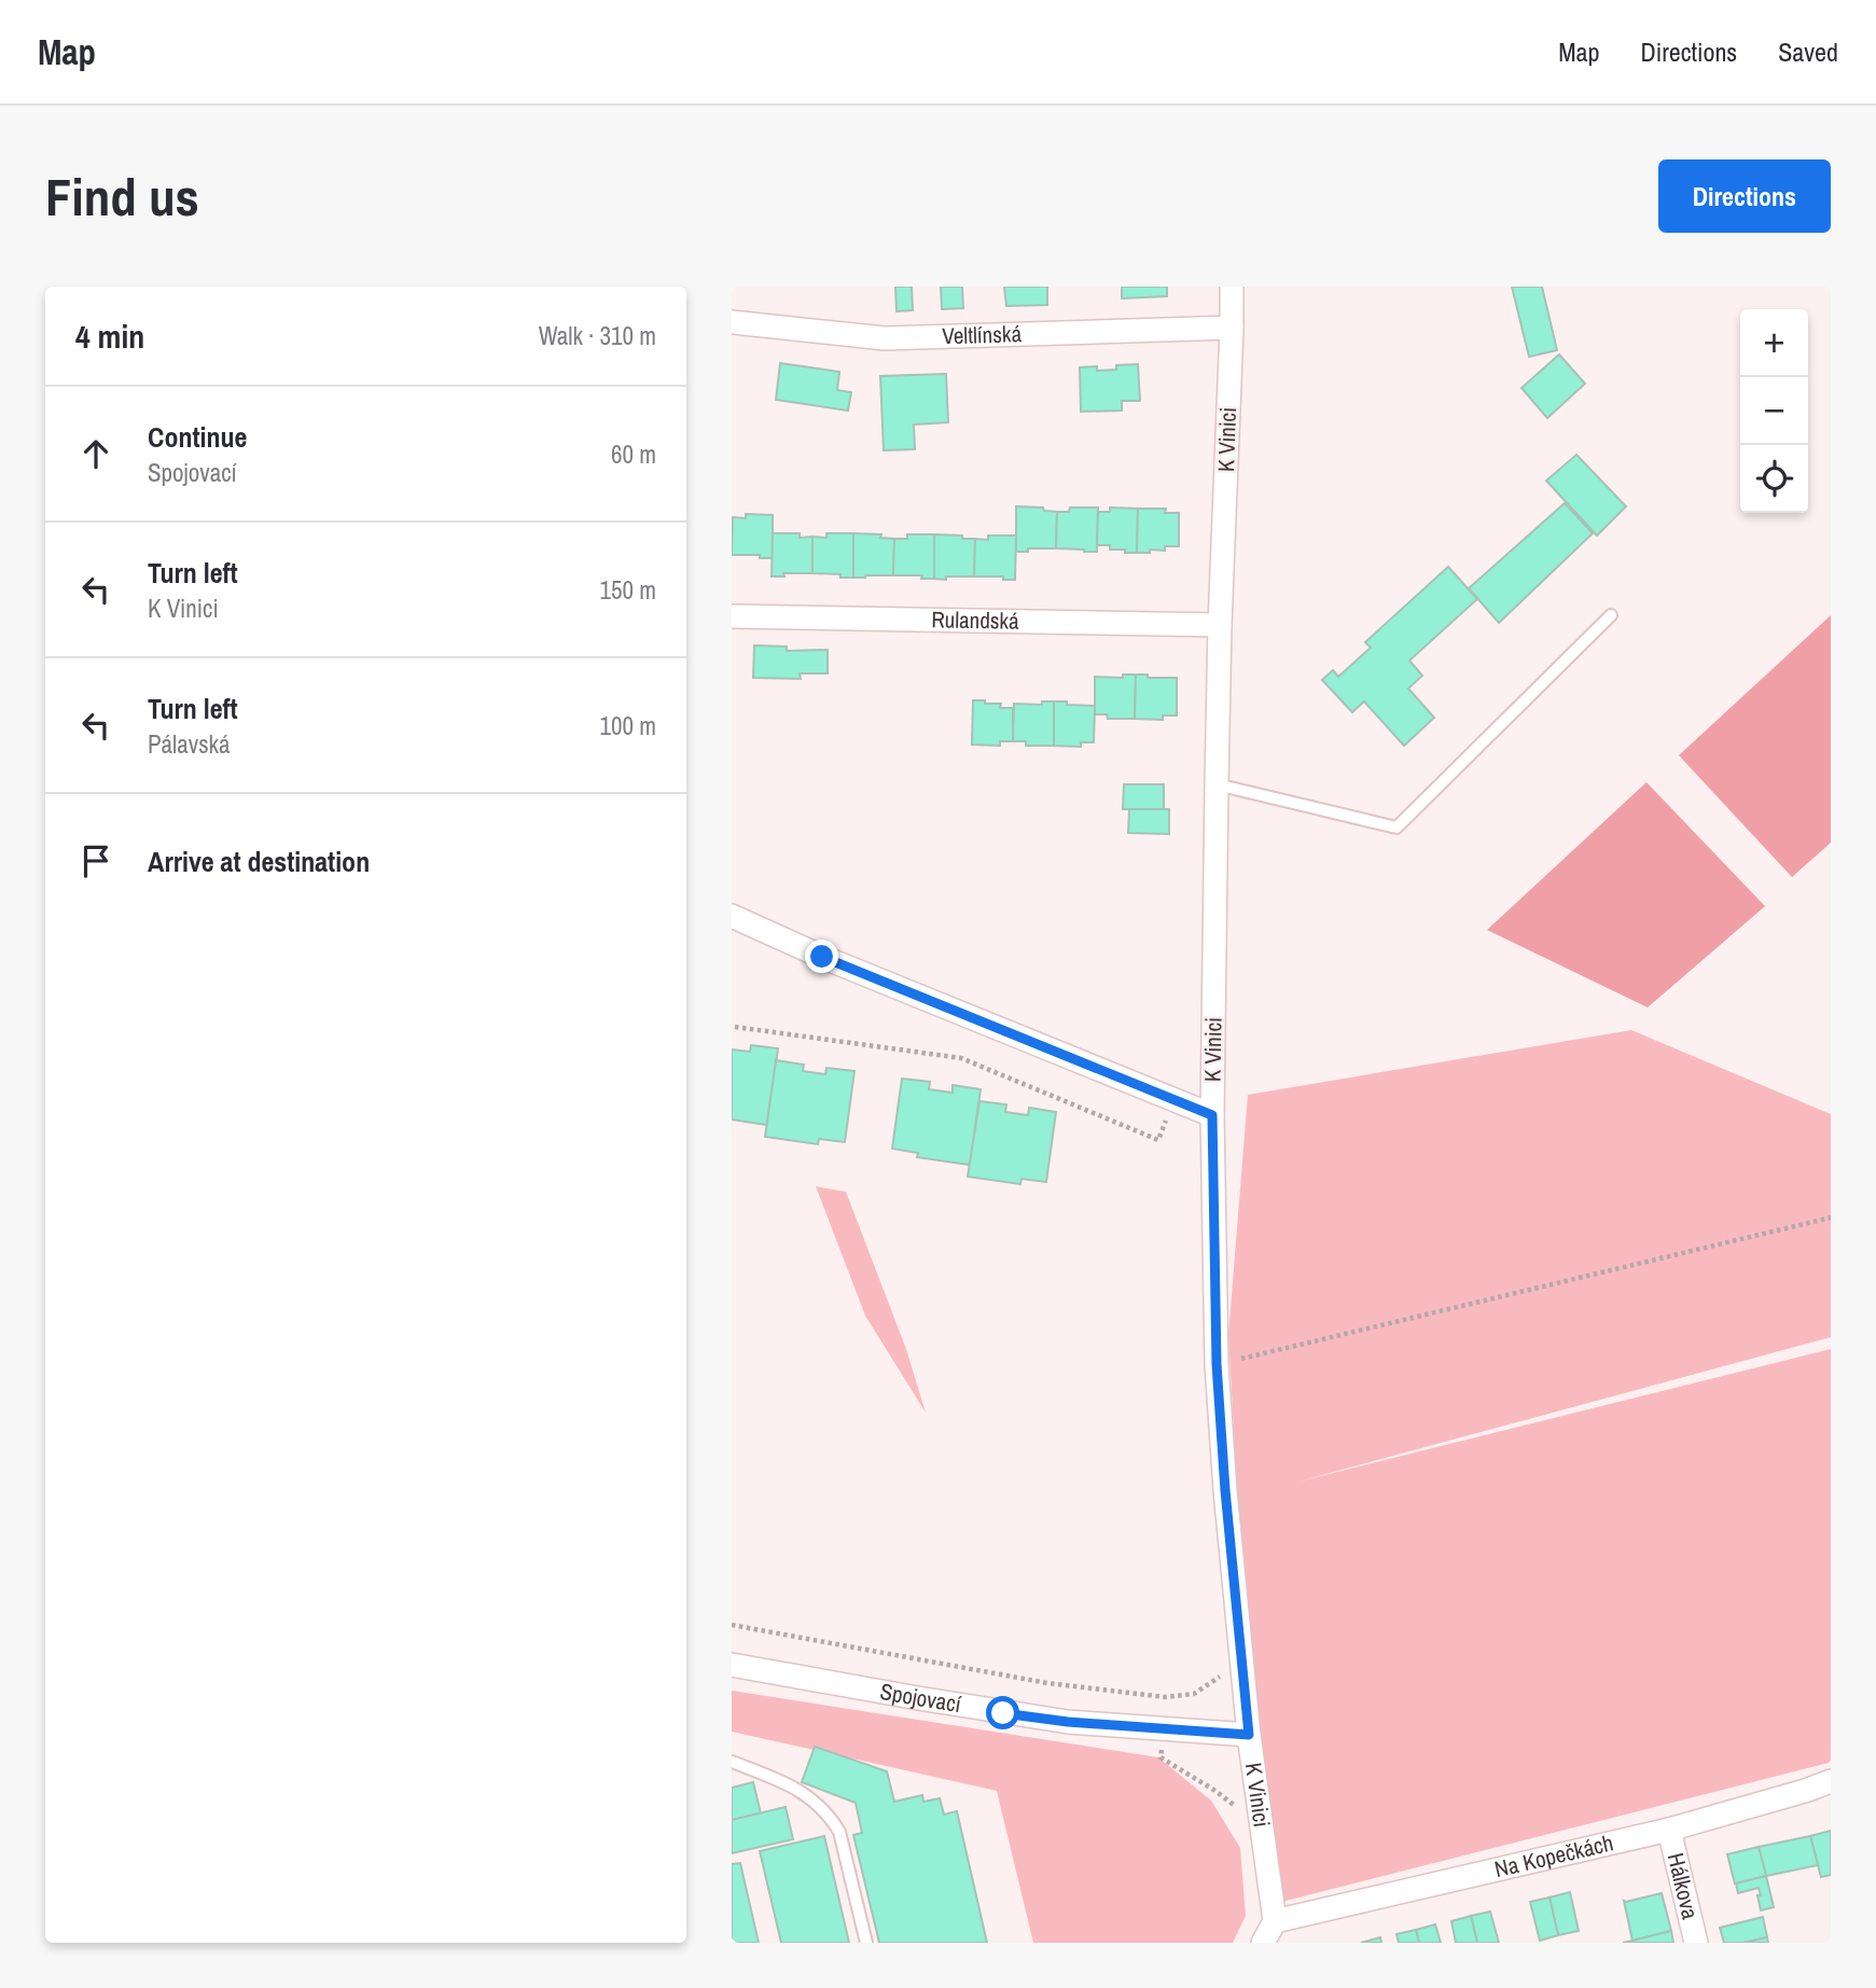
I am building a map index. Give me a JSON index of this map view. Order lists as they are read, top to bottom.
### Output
{
  "streets": {
    "street": [
      "Veltlínská",
      "K Vinici",
      "Rulandská",
      "Spojovací",
      "Na Kopečkách",
      "Hálkova"
    ]
  },
  "crossings": [
    ["Veltlínská", "K Vinici"],
    ["K Vinici", "Rulandská"],
    ["K Vinici", "Spojovací"],
    ["K Vinici", "Na Kopečkách"],
    ["Na Kopečkách", "Hálkova"]
  ],
  "page": {
    "header": "Map",
    "nav": ["Map", "Directions", "Saved"],
    "buttons": "Directions",
    "title": "Find us",
    "heading": ["4 min", "Walk · 310 m"],
    "map_buttons": ["+", "−"],
    "list": [
      ["Continue", "Spojovací", "60 m"],
      ["Turn left", "K Vinici", "150 m"],
      ["Turn left", "Pálavská", "100 m"],
      "Arrive at destination"
    ]
  }
}
